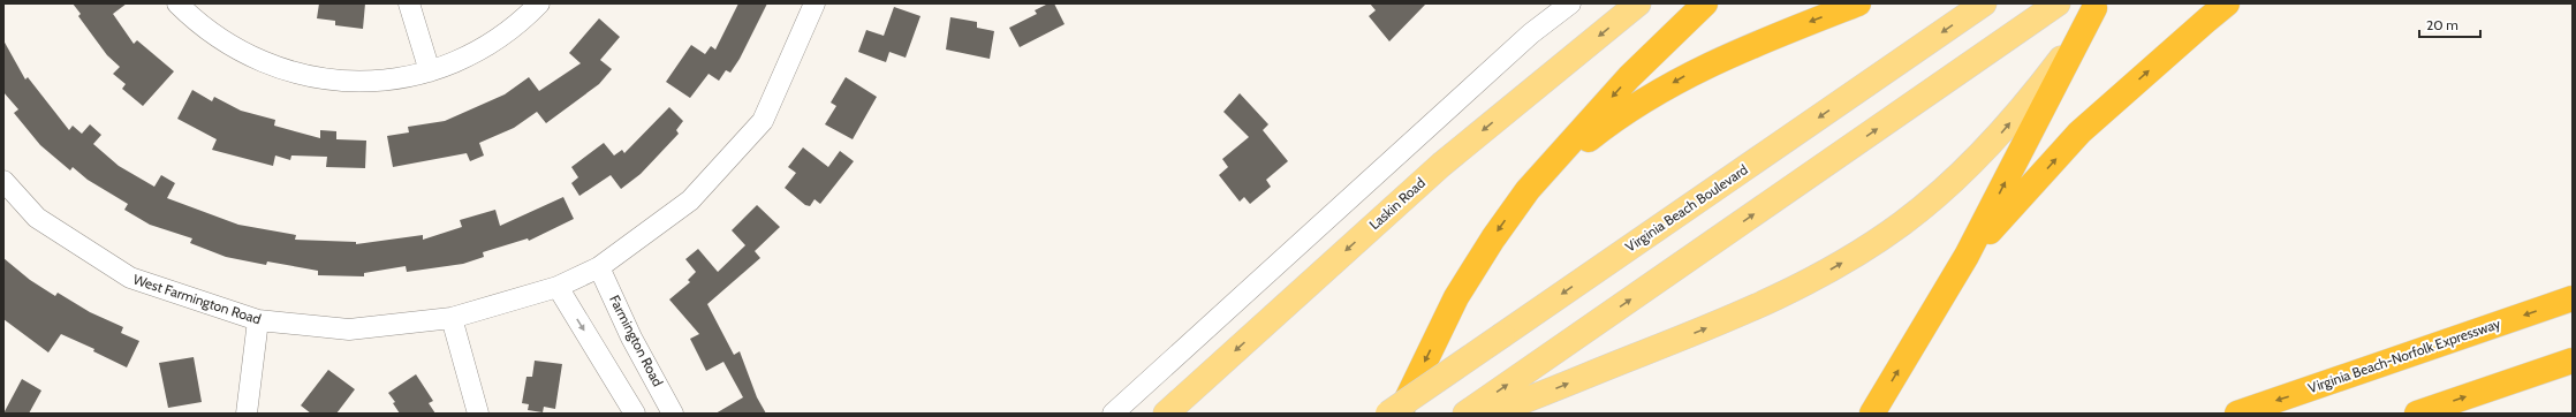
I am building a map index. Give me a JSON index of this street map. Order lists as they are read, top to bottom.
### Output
{
  "streets": {
    "highway": ["Virginia Beach-Norfolk Expressway"],
    "main road": ["Laskin Road", "Virginia Beach Boulevard"],
    "street": ["West Farmington Road", "Farmington Road"]
  },
  "crossings": [
    ["West Farmington Road", "Farmington Road"]
  ],
  "scale_bar": "20 m"
}
